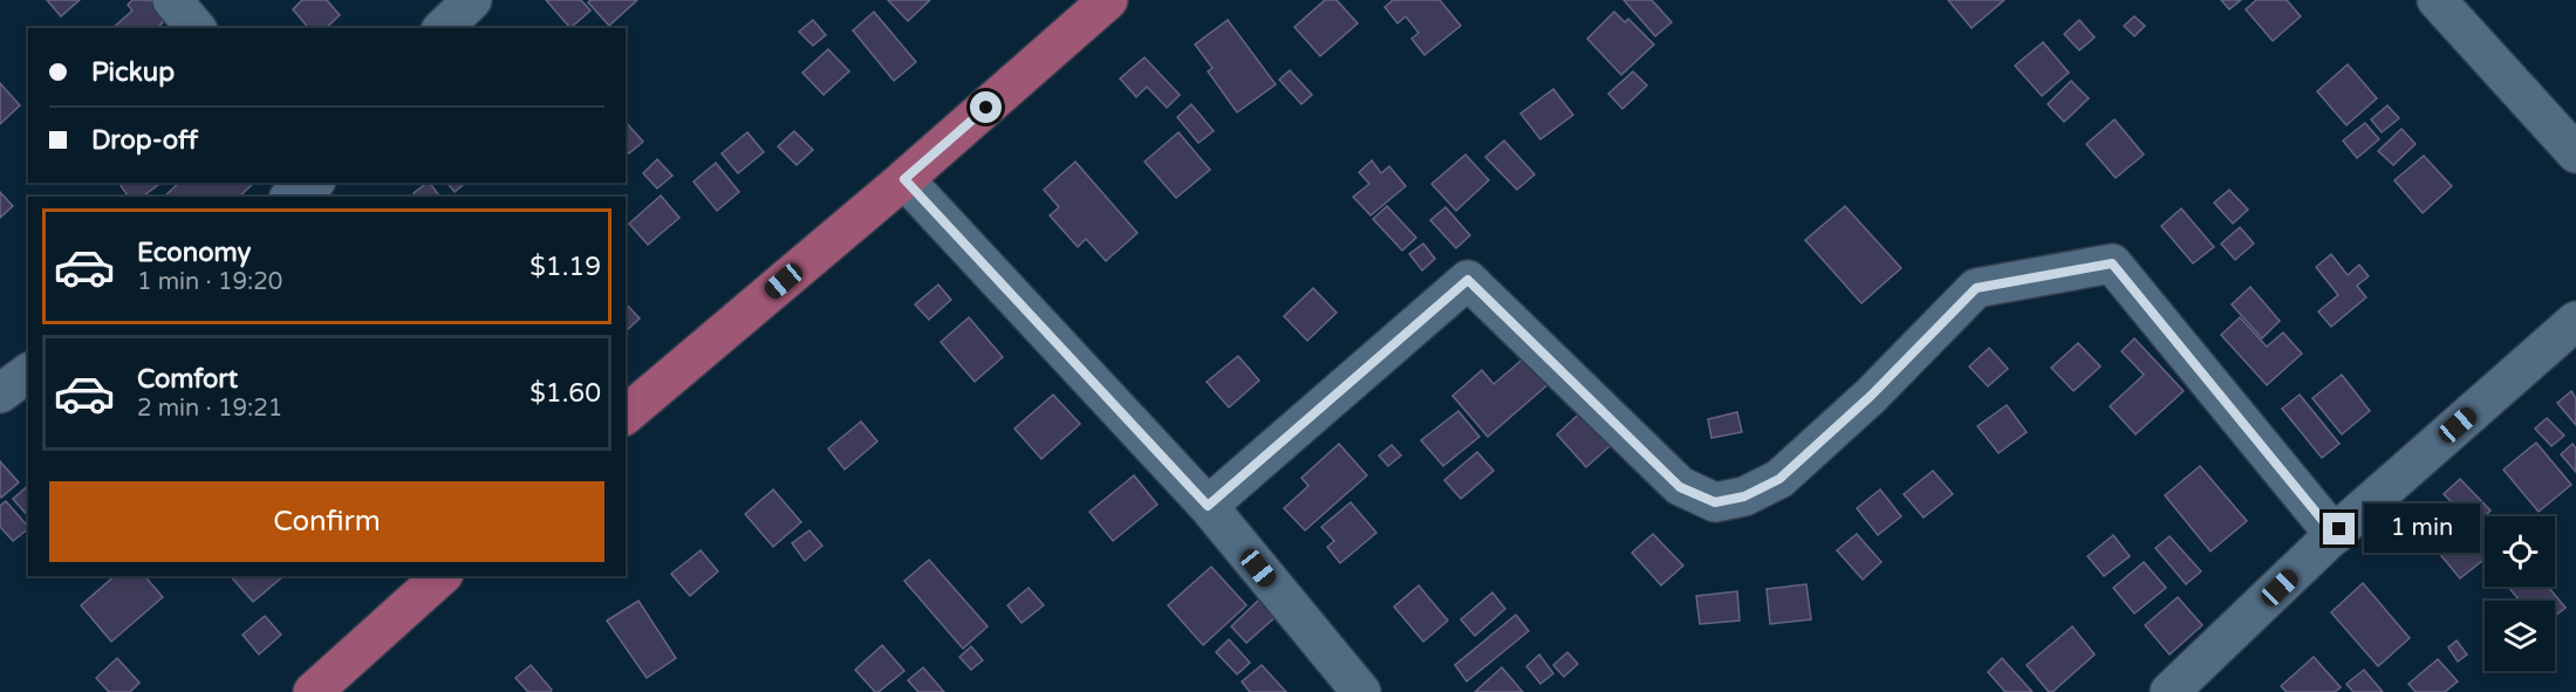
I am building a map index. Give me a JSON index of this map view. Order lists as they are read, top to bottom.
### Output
{
  "page": {
    "banner": ["Pickup", "Drop-off"],
    "list": [
      {
        "name": "Economy",
        "note": "1 min · 19:20",
        "value": "$1.19"
      },
      {
        "name": "Comfort",
        "note": "2 min · 19:21",
        "value": "$1.60"
      }
    ],
    "buttons": "Confirm",
    "bubble": "1 min"
  }
}
